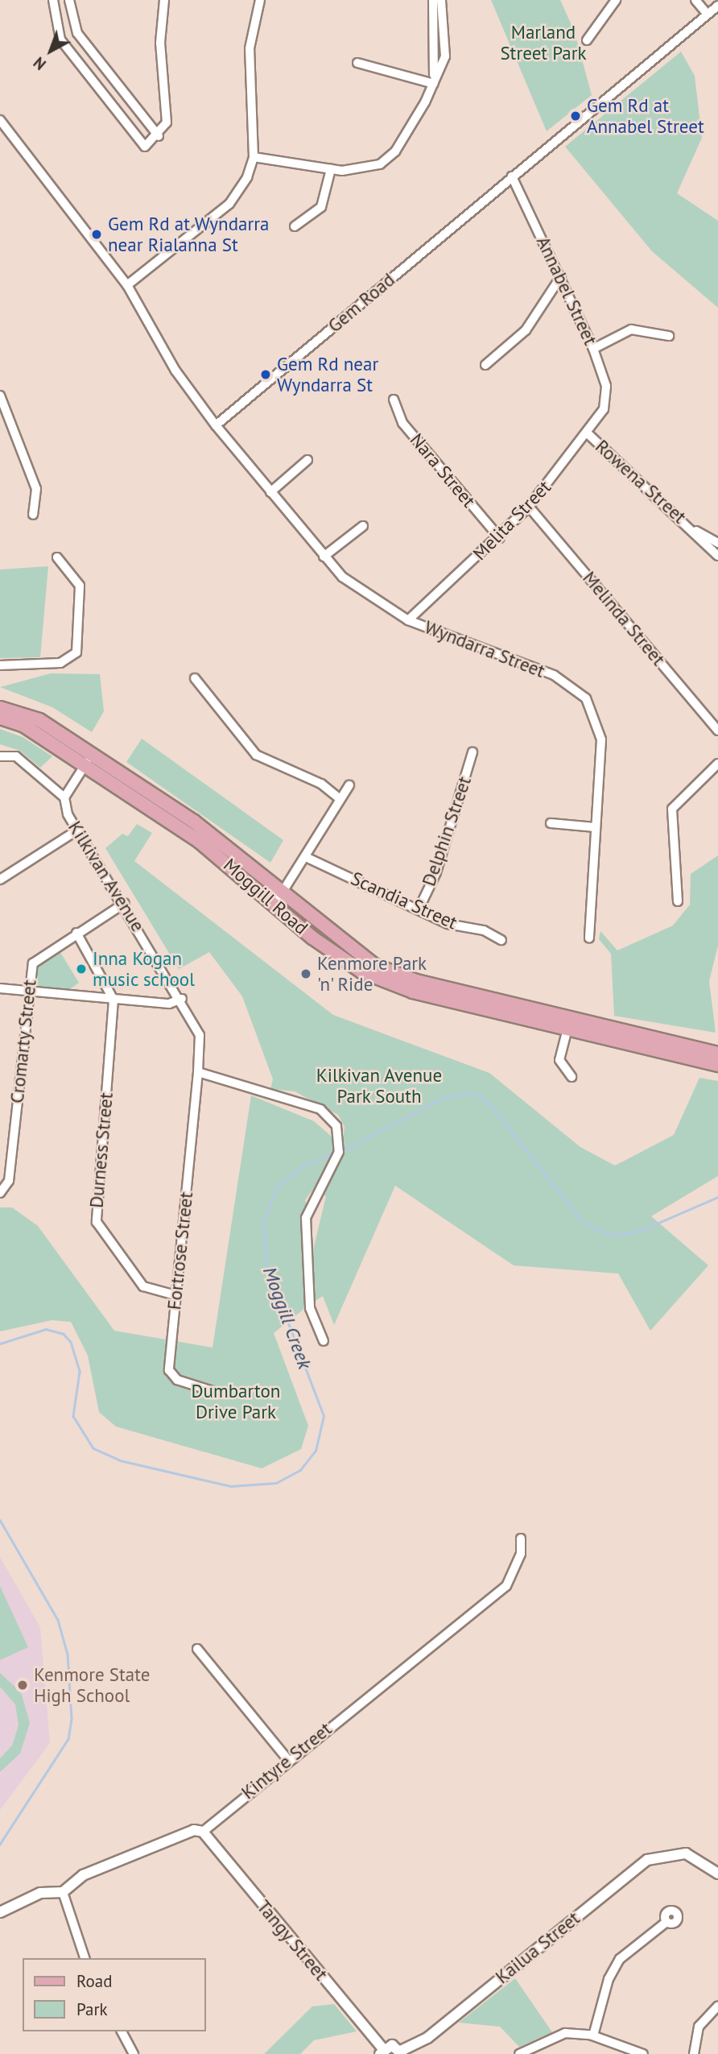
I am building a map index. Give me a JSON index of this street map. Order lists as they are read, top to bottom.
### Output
{
  "streets": {
    "main road": ["Moggill Road"],
    "street": [
      "Annabel Street",
      "Gem Road",
      "Nara Street",
      "Rowena Street",
      "Melita Street",
      "Melinda Street",
      "Wyndarra Street",
      "Delphin Street",
      "Kilkivan Avenue",
      "Scandia Street",
      "Cromarty Street",
      "Durness Street",
      "Fortrose Street",
      "Kintyre Street",
      "Tangy Street",
      "Kailua Street"
    ]
  },
  "crossings": [
    ["Annabel Street", "Gem Road"],
    ["Annabel Street", "Melita Street"],
    ["Gem Road", "Wyndarra Street"],
    ["Nara Street", "Melita Street"],
    ["Rowena Street", "Melita Street"],
    ["Melita Street", "Melinda Street"],
    ["Melita Street", "Wyndarra Street"],
    ["Delphin Street", "Scandia Street"],
    ["Kilkivan Avenue", "Moggill Road"],
    ["Kilkivan Avenue", "Cromarty Street"],
    ["Kilkivan Avenue", "Fortrose Street"],
    ["Durness Street", "Fortrose Street"],
    ["Kintyre Street", "Tangy Street"],
    ["Tangy Street", "Kailua Street"]
  ],
  "water": ["Moggill Creek"],
  "parks": ["Marland Street Park", "Kilkivan Avenue Park South", "Dumbarton Drive Park"],
  "places": [
    "Gem Rd at Annabel Street",
    "Gem Rd at Wyndarra near Rialanna St",
    "Gem Rd near Wyndarra St",
    "Inna Kogan music school",
    "Kenmore Park 'n' Ride",
    "Kenmore State High School"
  ],
  "legend": ["Road", "Park"],
  "north": "bottom left"
}
